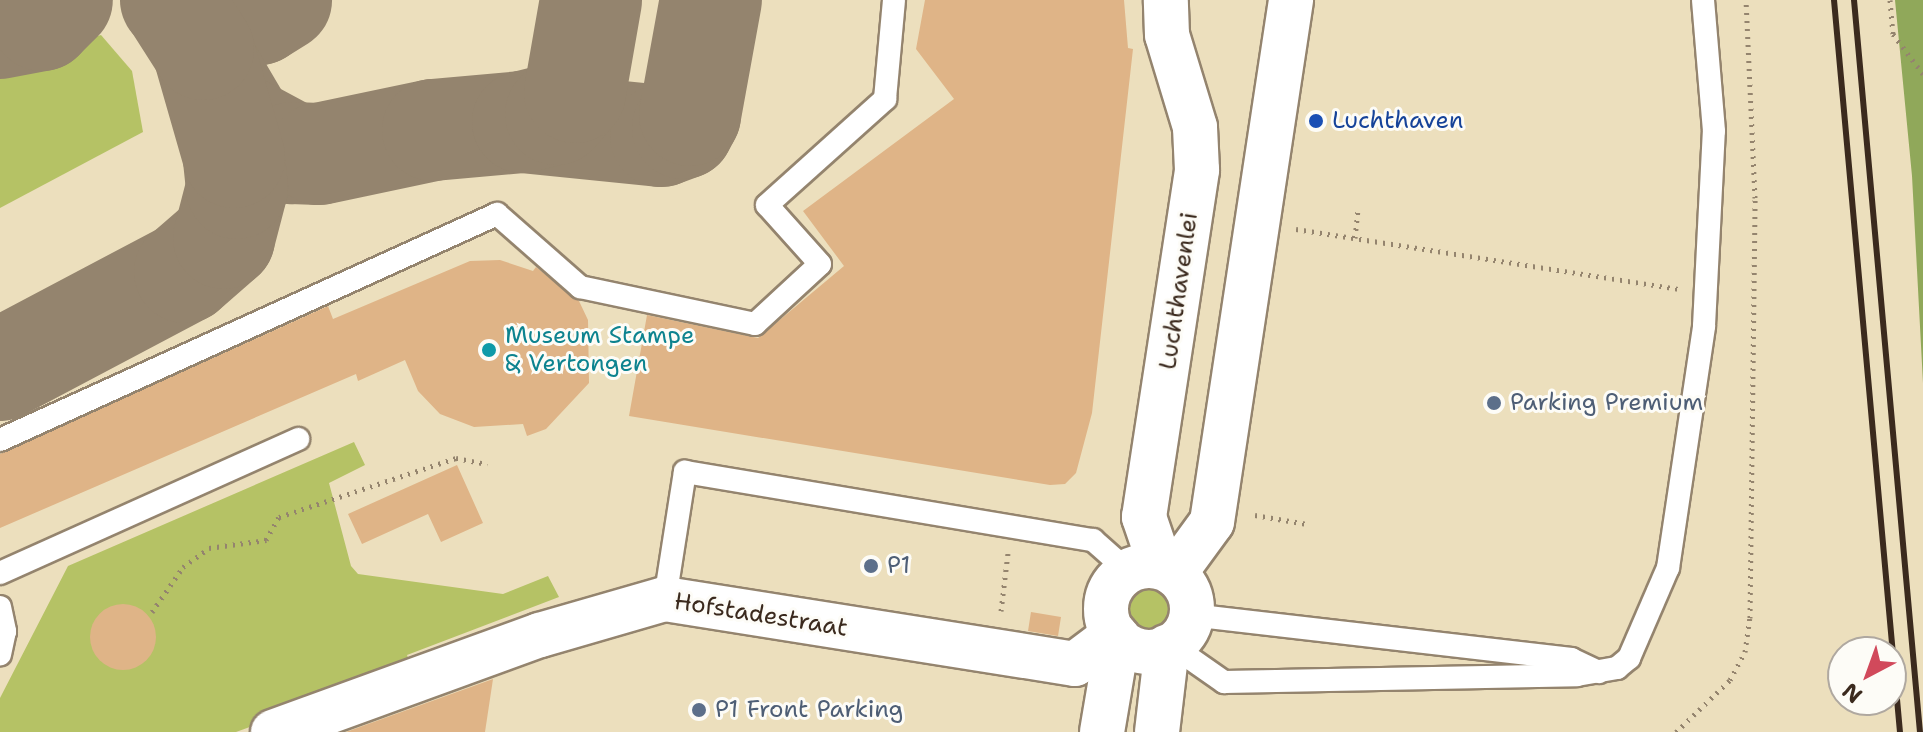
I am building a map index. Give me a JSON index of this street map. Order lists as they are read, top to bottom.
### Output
{
  "streets": {
    "street": ["Luchthavenlei", "Hofstadestraat"]
  },
  "crossings": [
    ["Luchthavenlei", "Hofstadestraat"]
  ],
  "places": [
    "Luchthaven",
    "Museum Stampe & Vertongen",
    "Parking Premium",
    "P1",
    "P1 Front Parking"
  ],
  "north": "bottom left"
}
